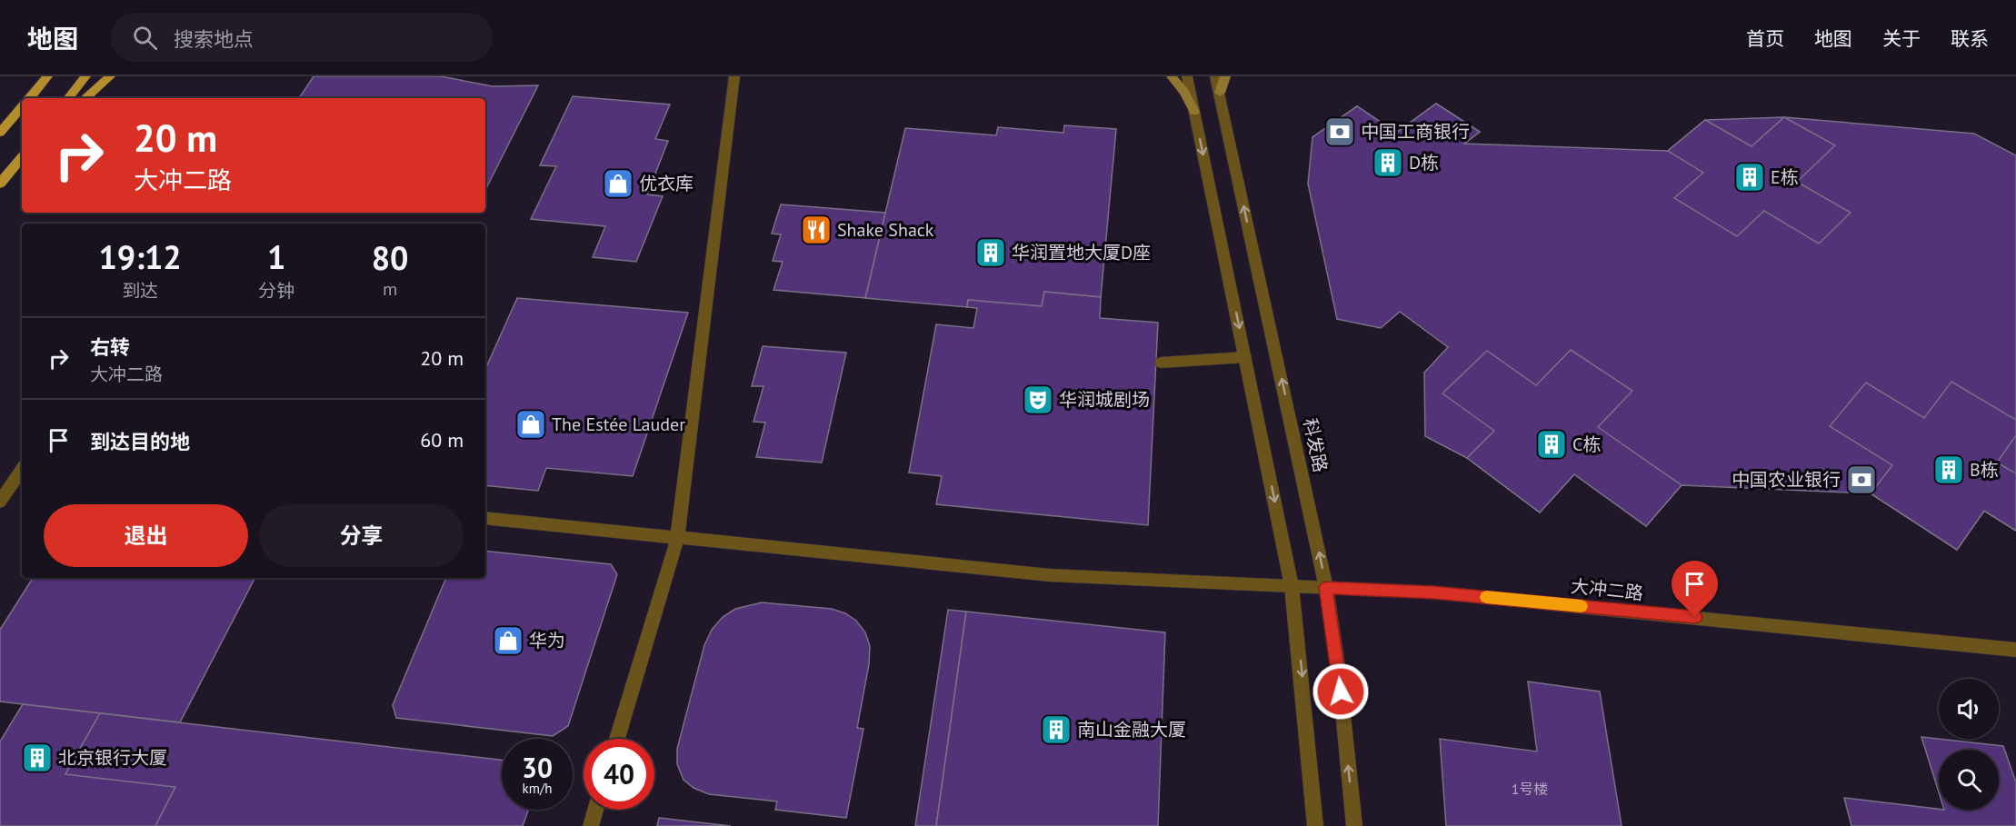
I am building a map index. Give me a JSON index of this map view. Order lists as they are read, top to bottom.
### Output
{
  "streets": {
    "street": ["科发路", "大冲二路"]
  },
  "crossings": [
    ["科发路", "大冲二路"]
  ],
  "places": {
    "bank": ["中国工商银行", "中国农业银行"],
    "building": [
      "D栋",
      "E栋",
      "华润置地大厦D座",
      "C栋",
      "B栋",
      "南山金融大厦",
      "北京银行大厦"
    ],
    "shop": ["优衣库", "The Estée Lauder", "华为"],
    "restaurant": ["Shake Shack"],
    "theatre": ["华润城剧场"]
  },
  "house_numbers": ["1号楼"],
  "page": {
    "header": "地图",
    "search": "搜索地点",
    "nav": [
      "首页",
      "地图",
      "关于",
      "联系"
    ],
    "turn": ["20 m", "大冲二路"],
    "eta": [
      "19:12",
      "到达",
      "1",
      "分钟",
      "80",
      "m"
    ],
    "list": [
      {
        "name": "右转",
        "note": "大冲二路",
        "value": "20 m"
      },
      {
        "name": "到达目的地",
        "value": "60 m"
      }
    ],
    "buttons": ["退出", "分享"],
    "speed": "30 km/h",
    "limit": "40"
  }
}
